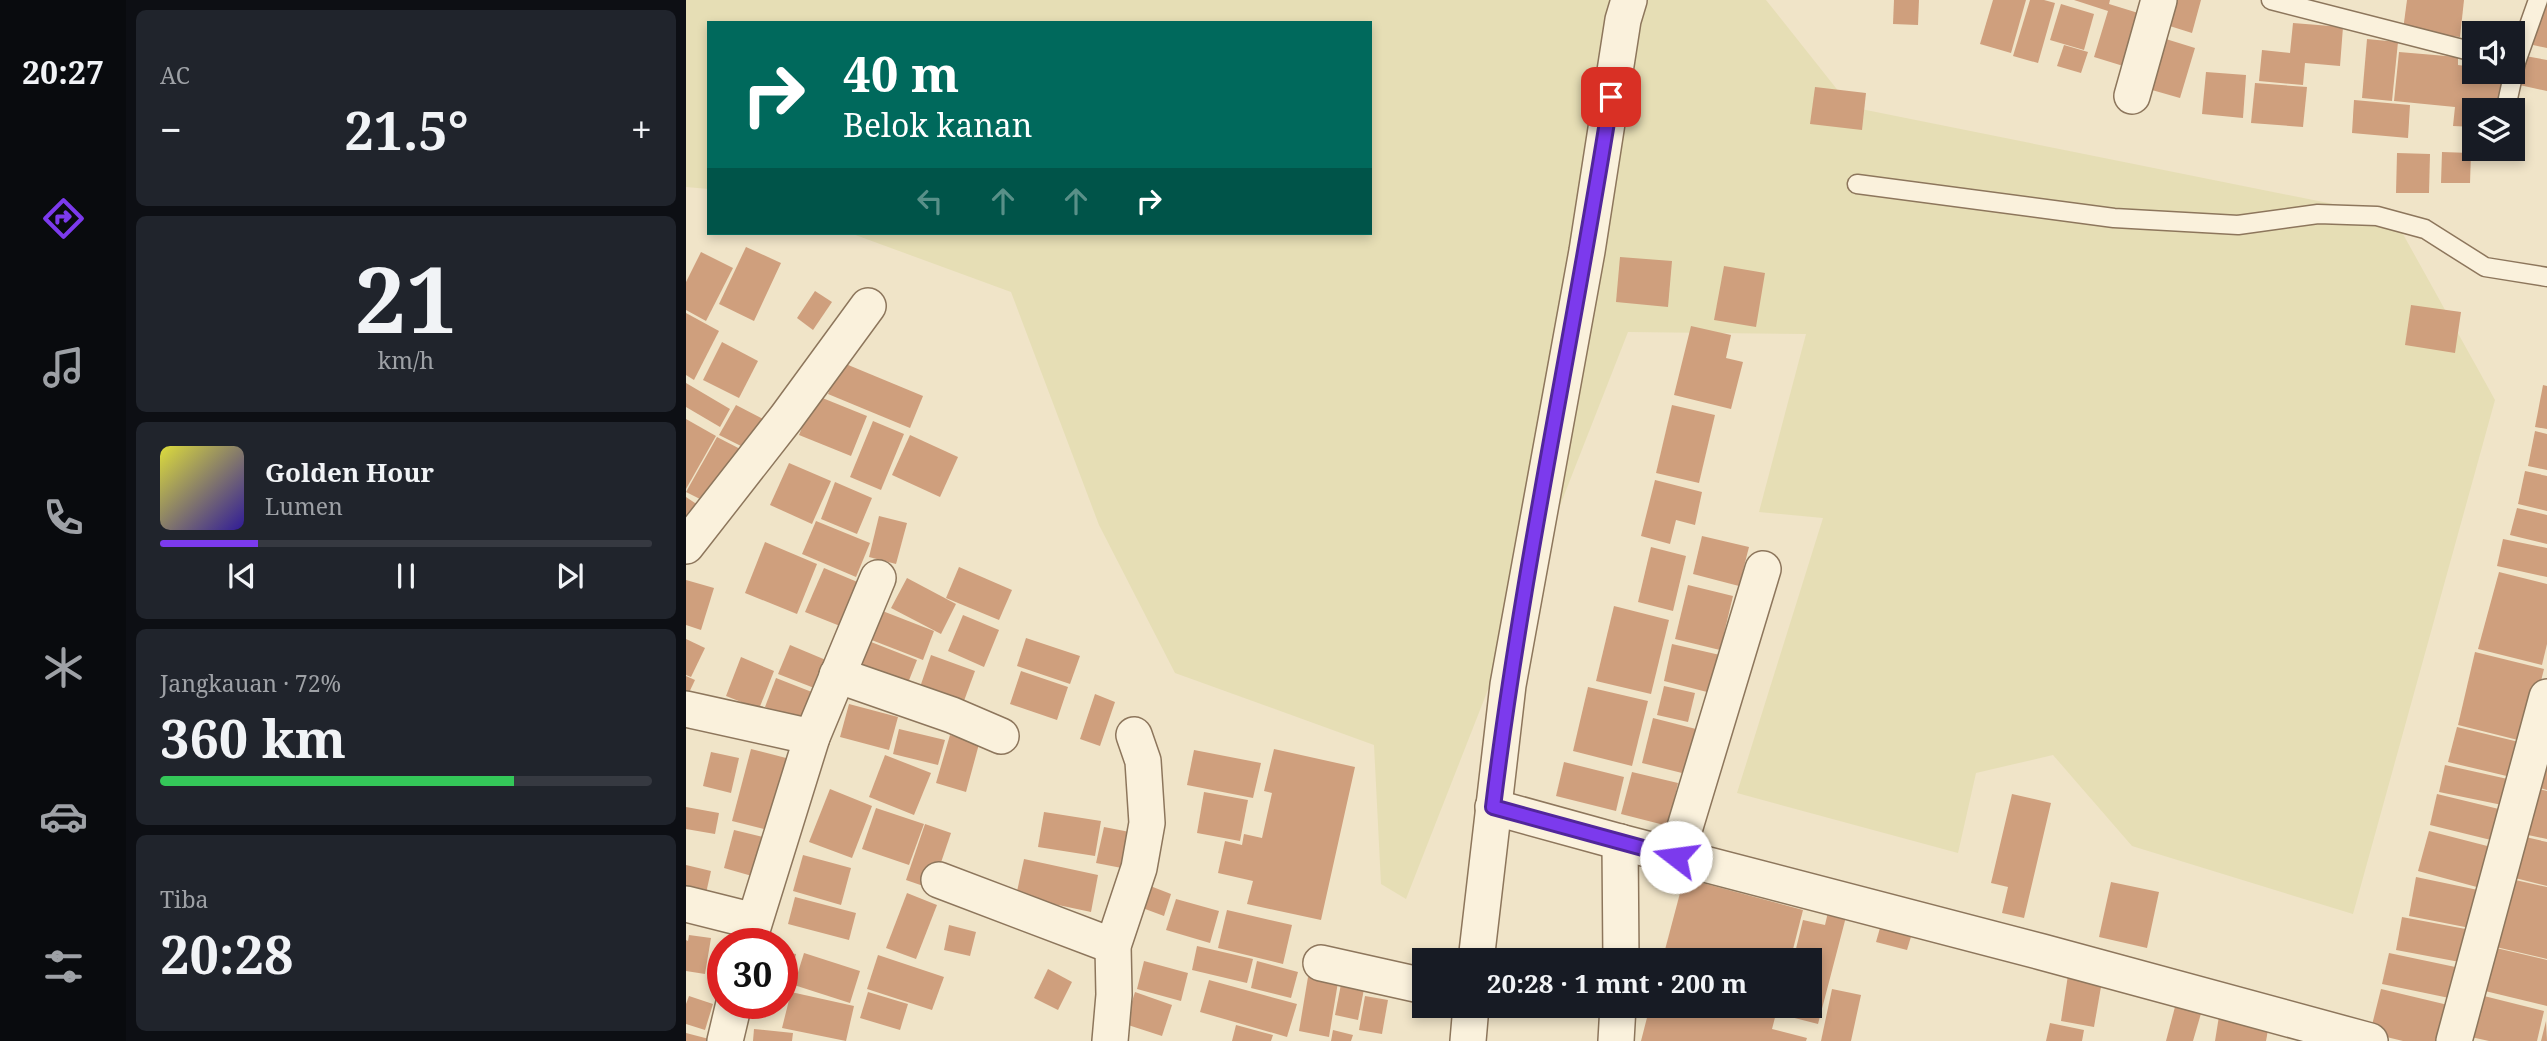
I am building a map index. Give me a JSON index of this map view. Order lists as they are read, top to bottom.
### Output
{
  "page": {
    "tabs": "20:27",
    "tile": [
      "AC",
      ["21", "km/h"],
      ["Jangkauan · 72%", "360 km"],
      ["Tiba", "20:28"]
    ],
    "turn": ["40 m", "Belok kanan"],
    "heat": ["−", "21.5°", "+"],
    "song": ["Golden Hour", "Lumen"],
    "limit": "30",
    "trip": "20:28 · 1 mnt · 200 m"
  }
}
